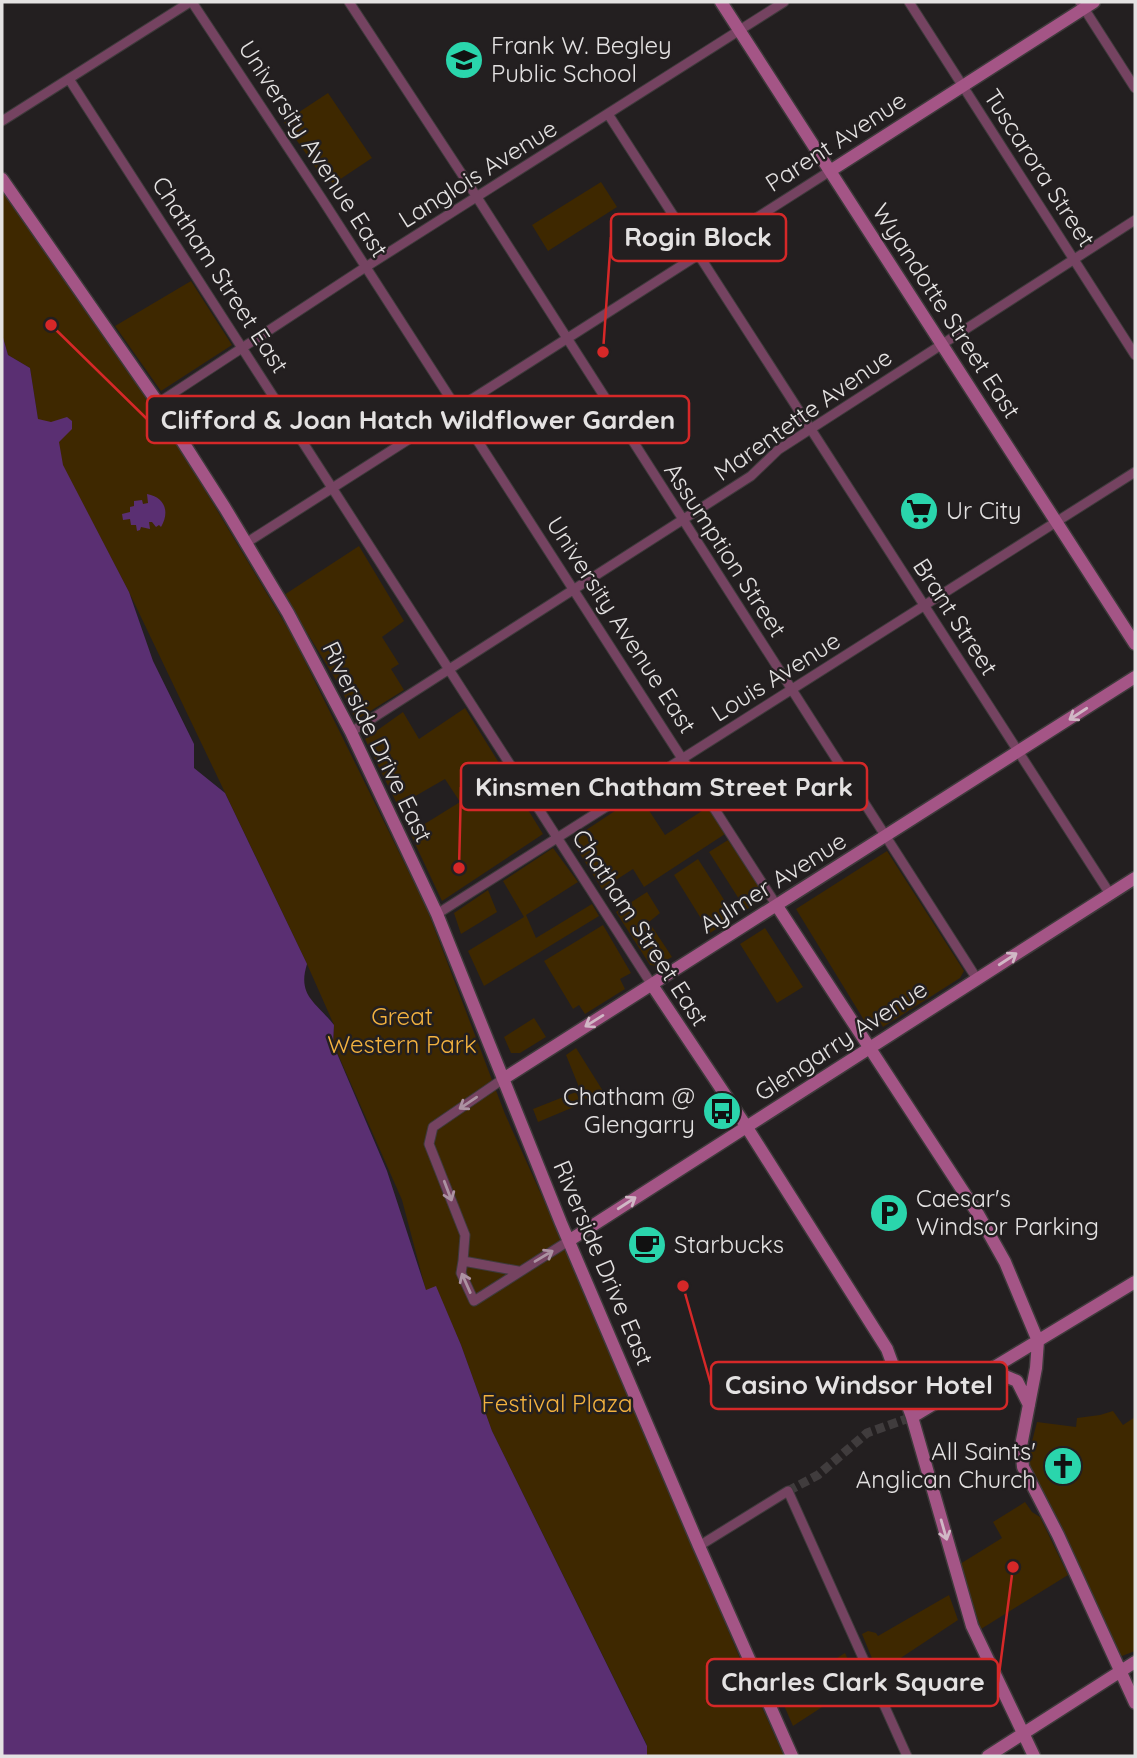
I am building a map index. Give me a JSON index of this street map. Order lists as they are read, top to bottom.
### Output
{
  "streets": {
    "main road": [
      "Parent Avenue",
      "University Avenue East",
      "Chatham Street East",
      "Wyandotte Street East",
      "Riverside Drive East",
      "Aylmer Avenue",
      "Glengarry Avenue"
    ],
    "street": [
      "Tuscarora Street",
      "Langlois Avenue",
      "Marentette Avenue",
      "Assumption Street",
      "Brant Street",
      "Louis Avenue"
    ]
  },
  "crossings": [
    ["Parent Avenue", "University Avenue East"],
    ["Parent Avenue", "Tuscarora Street"],
    ["Parent Avenue", "Chatham Street East"],
    ["Parent Avenue", "Wyandotte Street East"],
    ["Parent Avenue", "Assumption Street"],
    ["Parent Avenue", "Brant Street"],
    ["Parent Avenue", "Riverside Drive East"],
    ["University Avenue East", "Langlois Avenue"],
    ["University Avenue East", "Marentette Avenue"],
    ["University Avenue East", "Louis Avenue"],
    ["University Avenue East", "Aylmer Avenue"],
    ["University Avenue East", "Glengarry Avenue"],
    ["Tuscarora Street", "Marentette Avenue"],
    ["Langlois Avenue", "Chatham Street East"],
    ["Langlois Avenue", "Wyandotte Street East"],
    ["Langlois Avenue", "Assumption Street"],
    ["Langlois Avenue", "Brant Street"],
    ["Langlois Avenue", "Riverside Drive East"],
    ["Chatham Street East", "Marentette Avenue"],
    ["Chatham Street East", "Louis Avenue"],
    ["Chatham Street East", "Aylmer Avenue"],
    ["Chatham Street East", "Glengarry Avenue"],
    ["Wyandotte Street East", "Marentette Avenue"],
    ["Wyandotte Street East", "Louis Avenue"],
    ["Marentette Avenue", "Assumption Street"],
    ["Marentette Avenue", "Brant Street"],
    ["Marentette Avenue", "Riverside Drive East"],
    ["Assumption Street", "Louis Avenue"],
    ["Assumption Street", "Aylmer Avenue"],
    ["Assumption Street", "Glengarry Avenue"],
    ["Brant Street", "Louis Avenue"],
    ["Brant Street", "Aylmer Avenue"],
    ["Brant Street", "Glengarry Avenue"],
    ["Louis Avenue", "Riverside Drive East"],
    ["Riverside Drive East", "Aylmer Avenue"],
    ["Riverside Drive East", "Glengarry Avenue"]
  ],
  "one_way": ["Aylmer Avenue", "Glengarry Avenue"],
  "parks": ["Great Western Park", "Festival Plaza"],
  "places": {
    "school or university": ["Frank W. Begley Public School"],
    "other": [
      "Clifford & Joan Hatch Wildflower Garden",
      "Rogin Block",
      "Kinsmen Chatham Street Park",
      "Casino Windsor Hotel",
      "Charles Clark Square"
    ],
    "supermarket": ["Ur City"],
    "bus stop": ["Chatham @ Glengarry"],
    "parking": ["Caesar's Windsor Parking"],
    "cafe": ["Starbucks"],
    "church": ["All Saints' Anglican Church"]
  }
}
